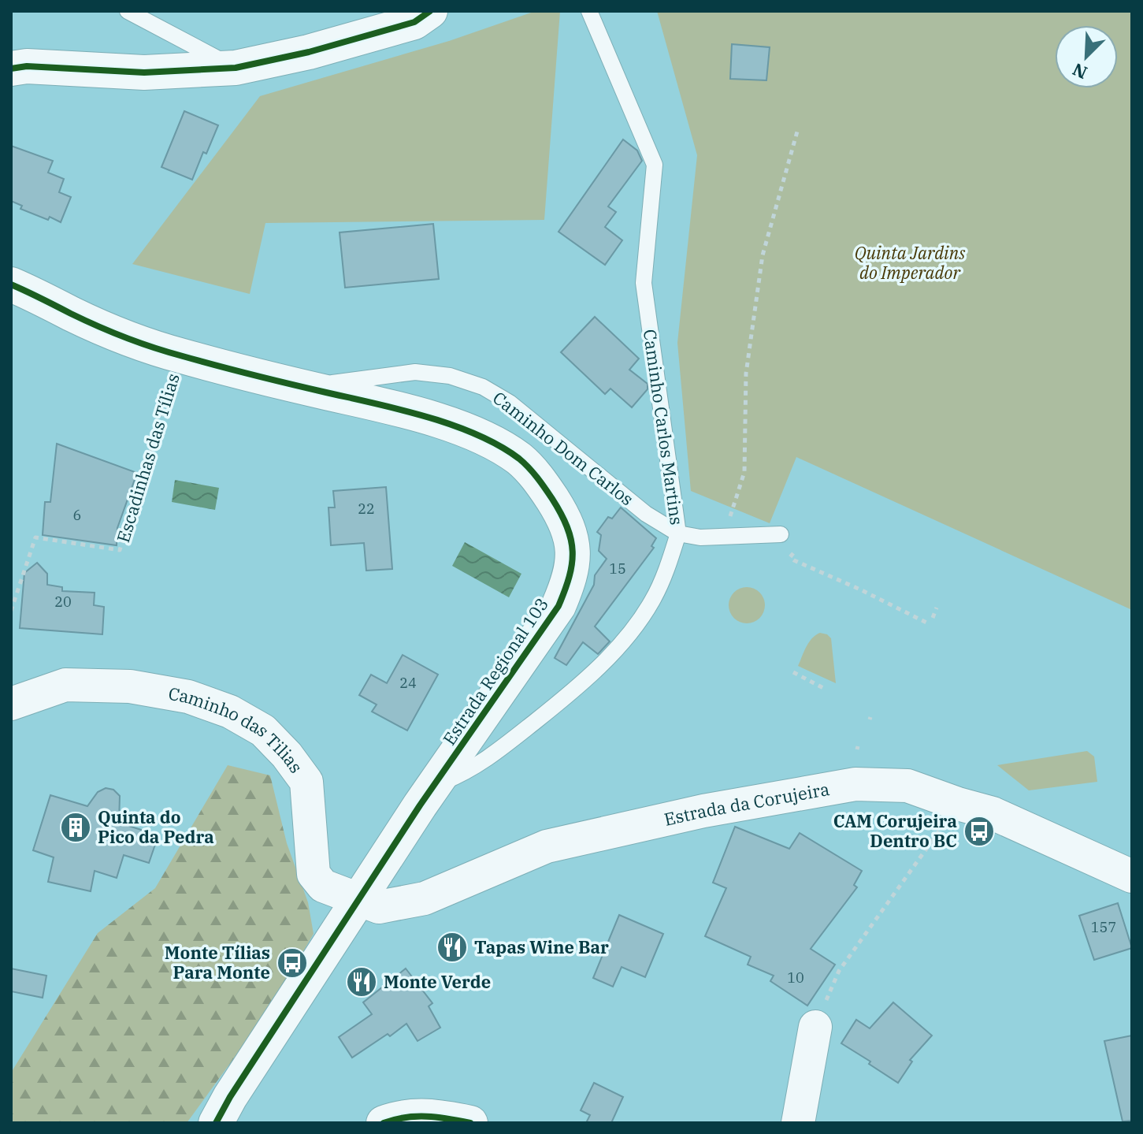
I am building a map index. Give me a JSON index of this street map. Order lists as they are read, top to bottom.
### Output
{
  "streets": {
    "main road": ["Estrada Regional 103"],
    "street": ["Caminho das Tilias", "Estrada da Corujeira"],
    "lane": ["Caminho Carlos Martins", "Caminho Dom Carlos"],
    "path": ["Escadinhas das Tílias"]
  },
  "crossings": [
    ["Caminho Carlos Martins", "Caminho Dom Carlos"],
    ["Caminho Carlos Martins", "Estrada Regional 103"],
    ["Caminho Dom Carlos", "Estrada Regional 103"],
    ["Escadinhas das Tílias", "Estrada Regional 103"],
    ["Estrada Regional 103", "Caminho das Tilias"],
    ["Estrada Regional 103", "Estrada da Corujeira"],
    ["Caminho das Tilias", "Estrada da Corujeira"]
  ],
  "parks": ["Quinta Jardins do Imperador"],
  "places": {
    "building": ["Quinta do Pico da Pedra"],
    "bus stop": ["CAM Corujeira Dentro BC", "Monte Tílias Para Monte"],
    "restaurant": ["Tapas Wine Bar", "Monte Verde"]
  },
  "house_numbers": [
    "22",
    "6",
    "15",
    "20",
    "24",
    "157",
    "10"
  ],
  "north": "bottom left"
}
